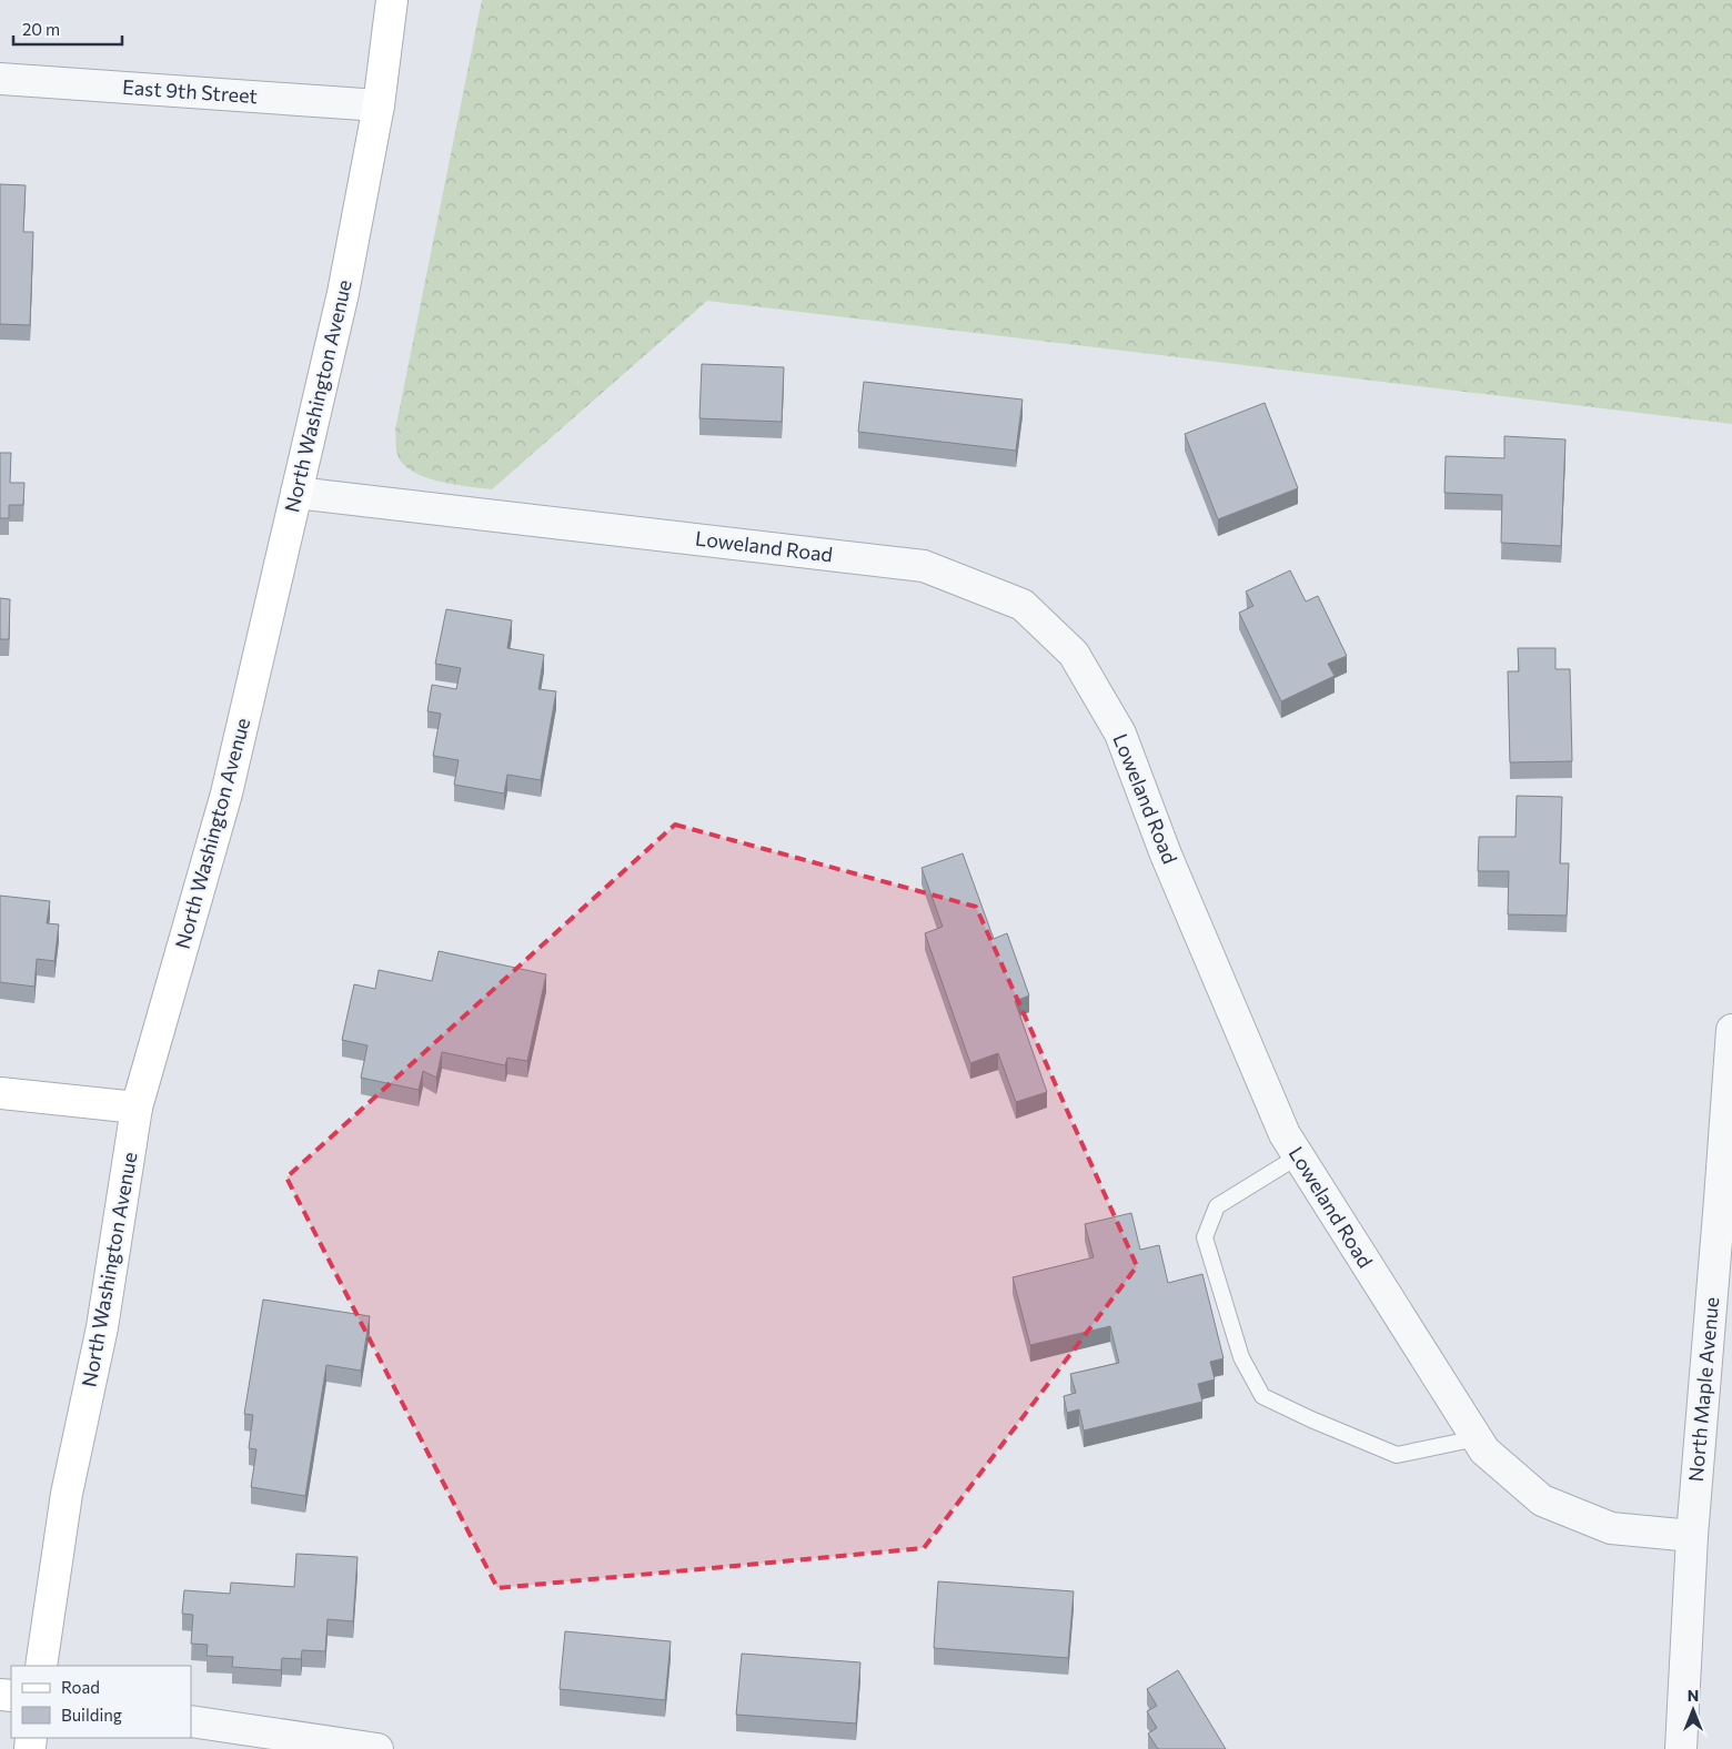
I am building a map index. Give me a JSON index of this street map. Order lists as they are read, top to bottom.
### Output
{
  "streets": {
    "main road": ["North Washington Avenue"],
    "street": ["East 9th Street", "Loweland Road", "North Maple Avenue"]
  },
  "crossings": [
    ["East 9th Street", "North Washington Avenue"],
    ["North Washington Avenue", "Loweland Road"],
    ["Loweland Road", "North Maple Avenue"]
  ],
  "legend": ["Road", "Building"],
  "scale_bar": "20 m",
  "north": "top"
}
